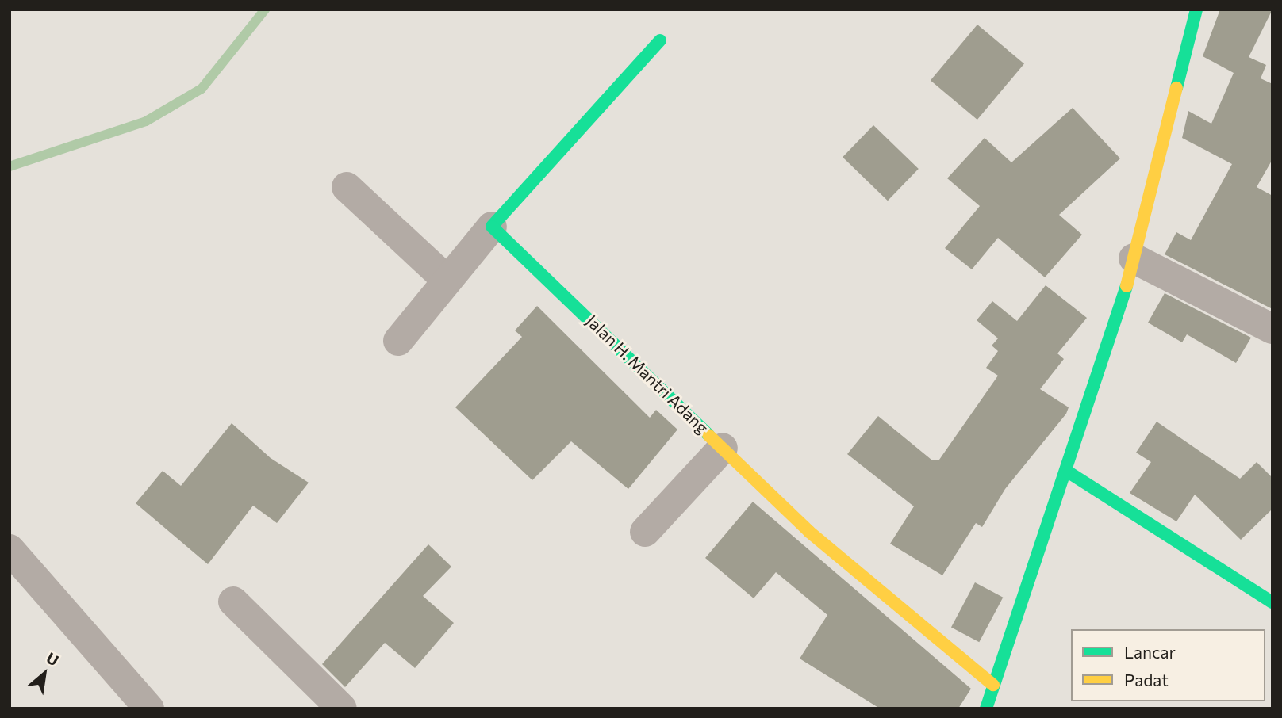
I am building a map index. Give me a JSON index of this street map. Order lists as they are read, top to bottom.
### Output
{
  "streets": {
    "street": ["Jalan H. Mantri Adang"]
  },
  "legend": ["Lancar", "Padat"],
  "north": "top right"
}
